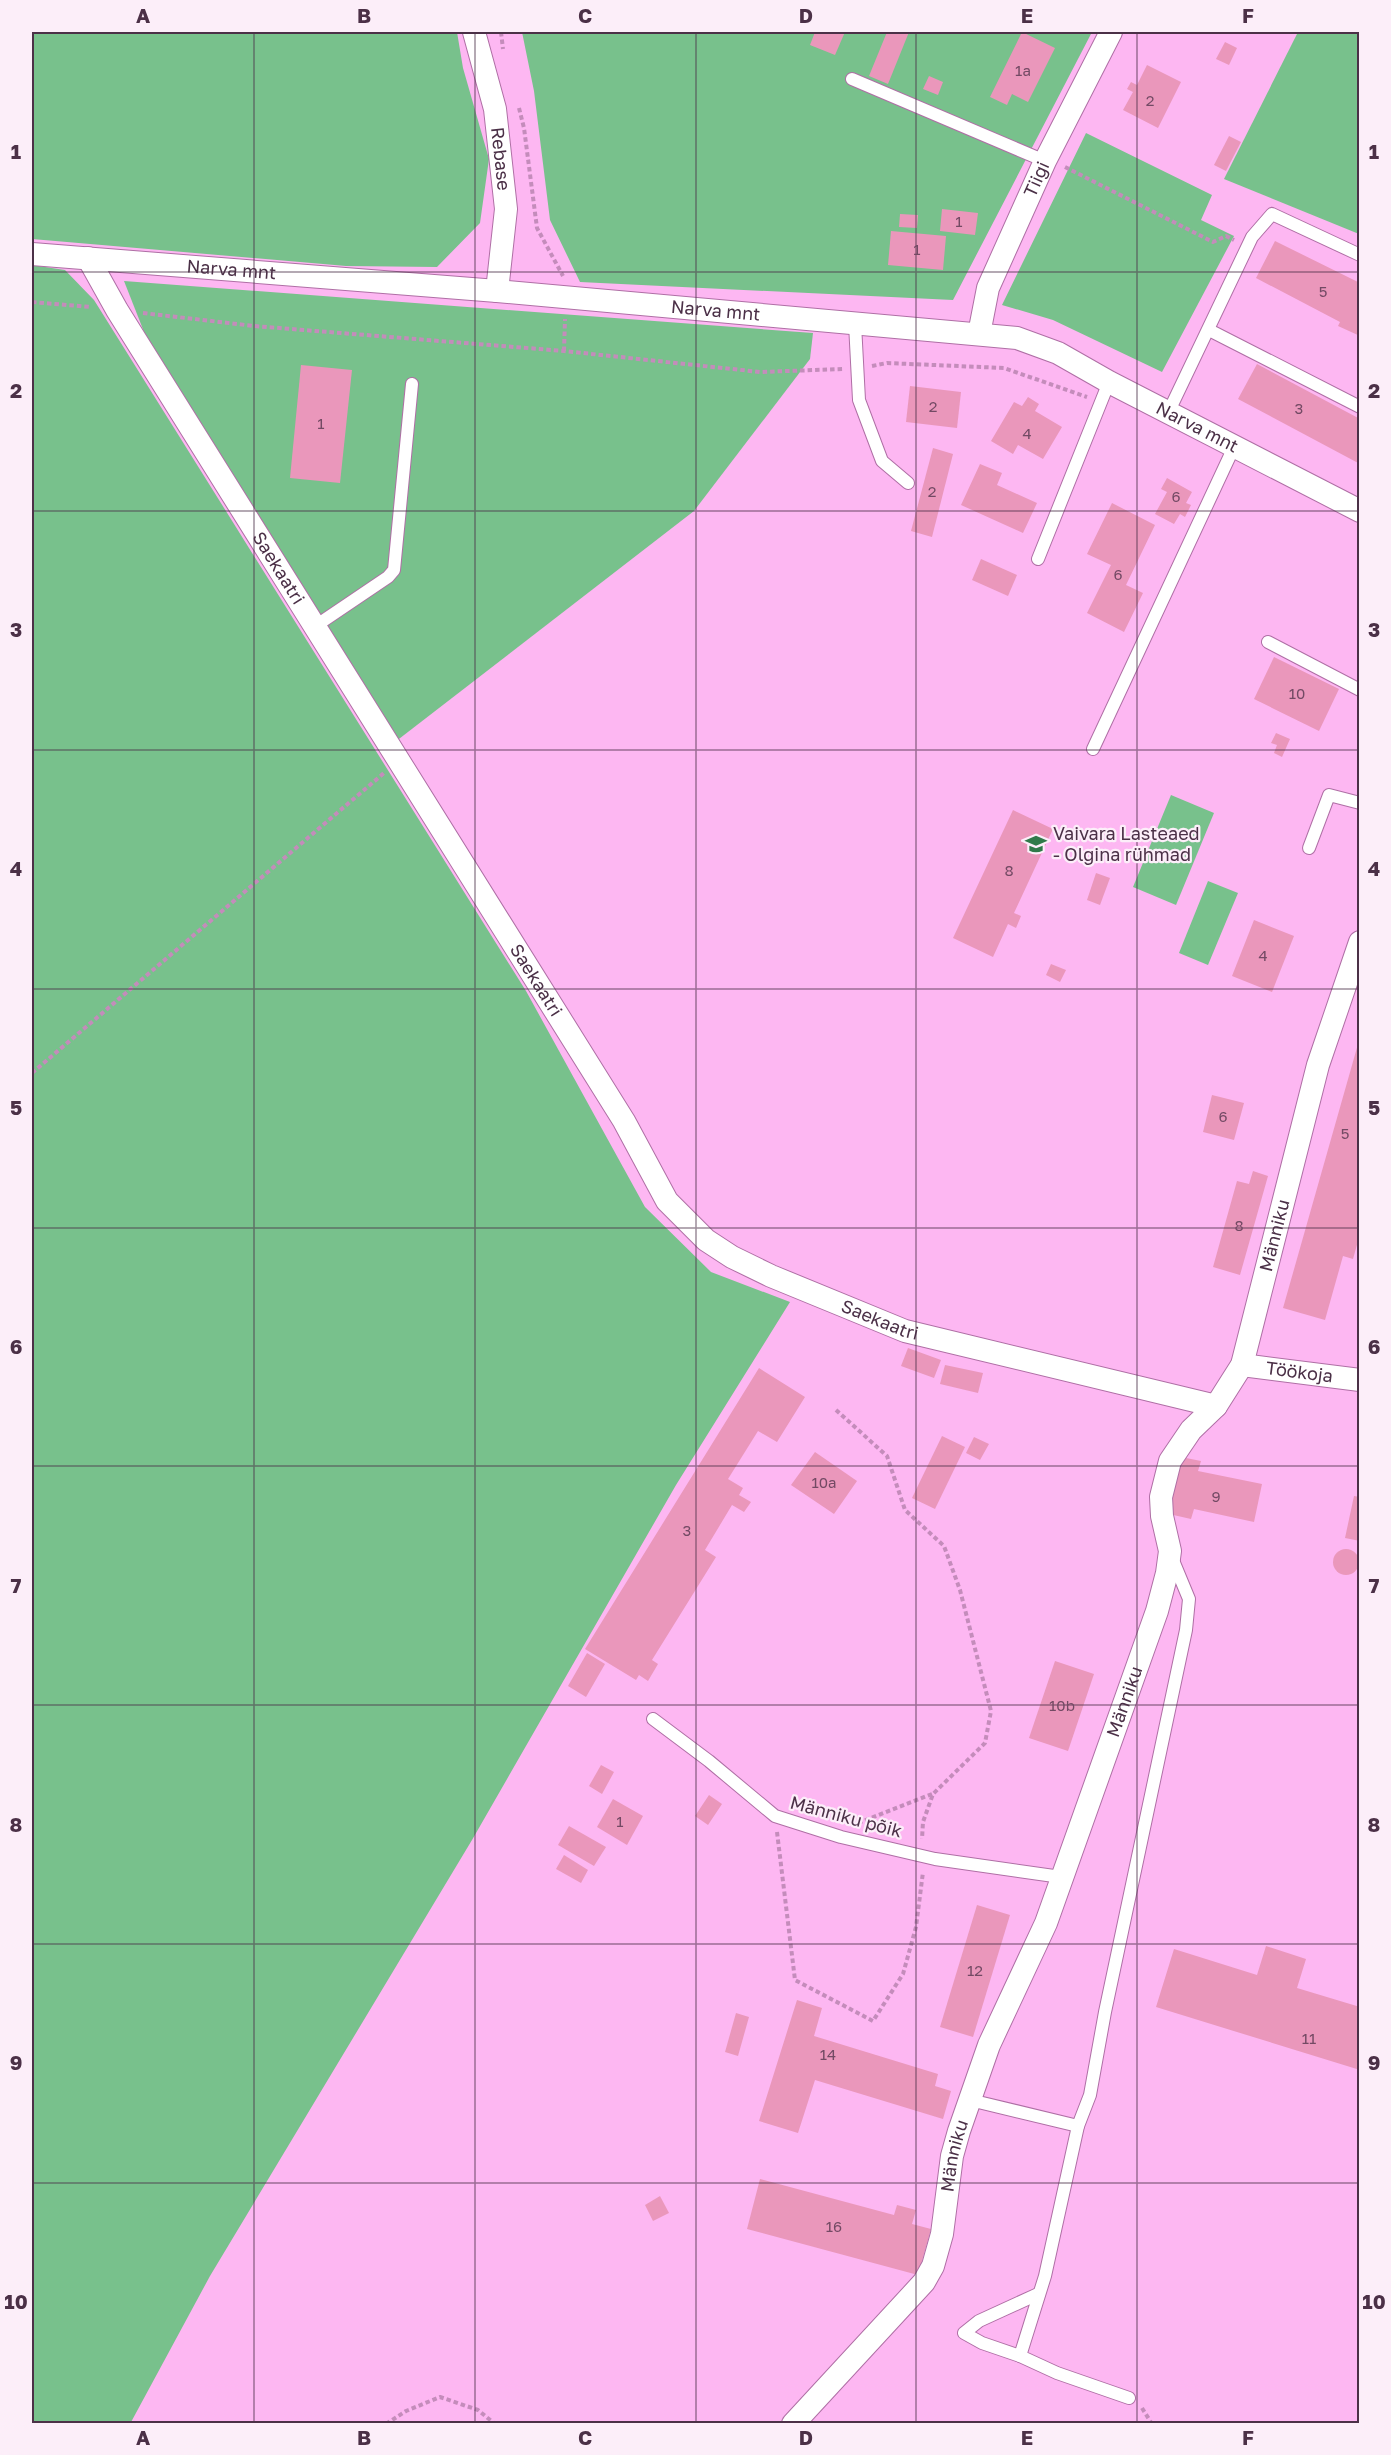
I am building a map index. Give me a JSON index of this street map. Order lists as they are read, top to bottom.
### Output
{
  "streets": {
    "street": [
      "Rebase",
      "Tiigi",
      "Narva mnt",
      "Saekaatri",
      "Männiku",
      "Töökoja"
    ],
    "lane": ["Männiku põik"]
  },
  "crossings": [
    ["Rebase", "Narva mnt"],
    ["Tiigi", "Narva mnt"],
    ["Narva mnt", "Saekaatri"],
    ["Saekaatri", "Männiku"],
    ["Männiku", "Töökoja"],
    ["Männiku", "Männiku põik"]
  ],
  "places": {
    "school or university": ["Vaivara Lasteaed - Olgina rühmad"]
  },
  "house_numbers": [
    "1a",
    "2",
    "1",
    "1",
    "5",
    "2",
    "3",
    "1",
    "4",
    "2",
    "6",
    "6",
    "10",
    "8",
    "4",
    "6",
    "5",
    "8",
    "10a",
    "9",
    "3",
    "10b",
    "1",
    "12",
    "11",
    "14",
    "16"
  ],
  "grid": {
    "columns": [
      "A",
      "B",
      "C",
      "D",
      "E",
      "F"
    ],
    "rows": [
      "1",
      "2",
      "3",
      "4",
      "5",
      "6",
      "7",
      "8",
      "9",
      "10"
    ]
  }
}
